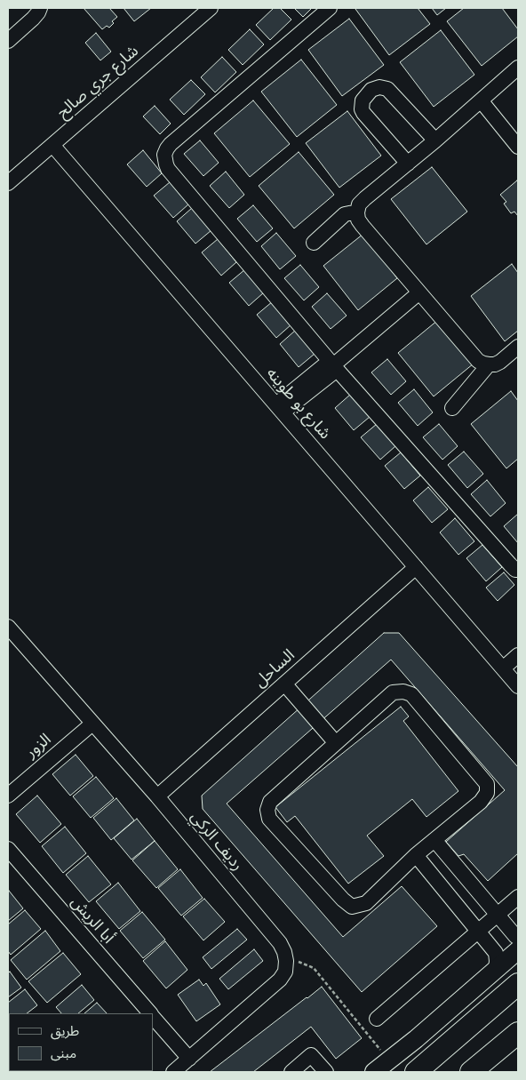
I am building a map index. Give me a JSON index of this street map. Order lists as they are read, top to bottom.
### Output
{
  "streets": {
    "street": [
      "شارع جري صالح",
      "شارع بو طوينه",
      "الساحل",
      "الزور",
      "رديف الركي",
      "أبا الريش"
    ]
  },
  "crossings": [
    ["شارع جري صالح", "شارع بو طوينه"],
    ["شارع بو طوينه", "الساحل"],
    ["الساحل", "رديف الركي"],
    ["الزور", "رديف الركي"]
  ],
  "legend": ["طريق", "مبنى"]
}
